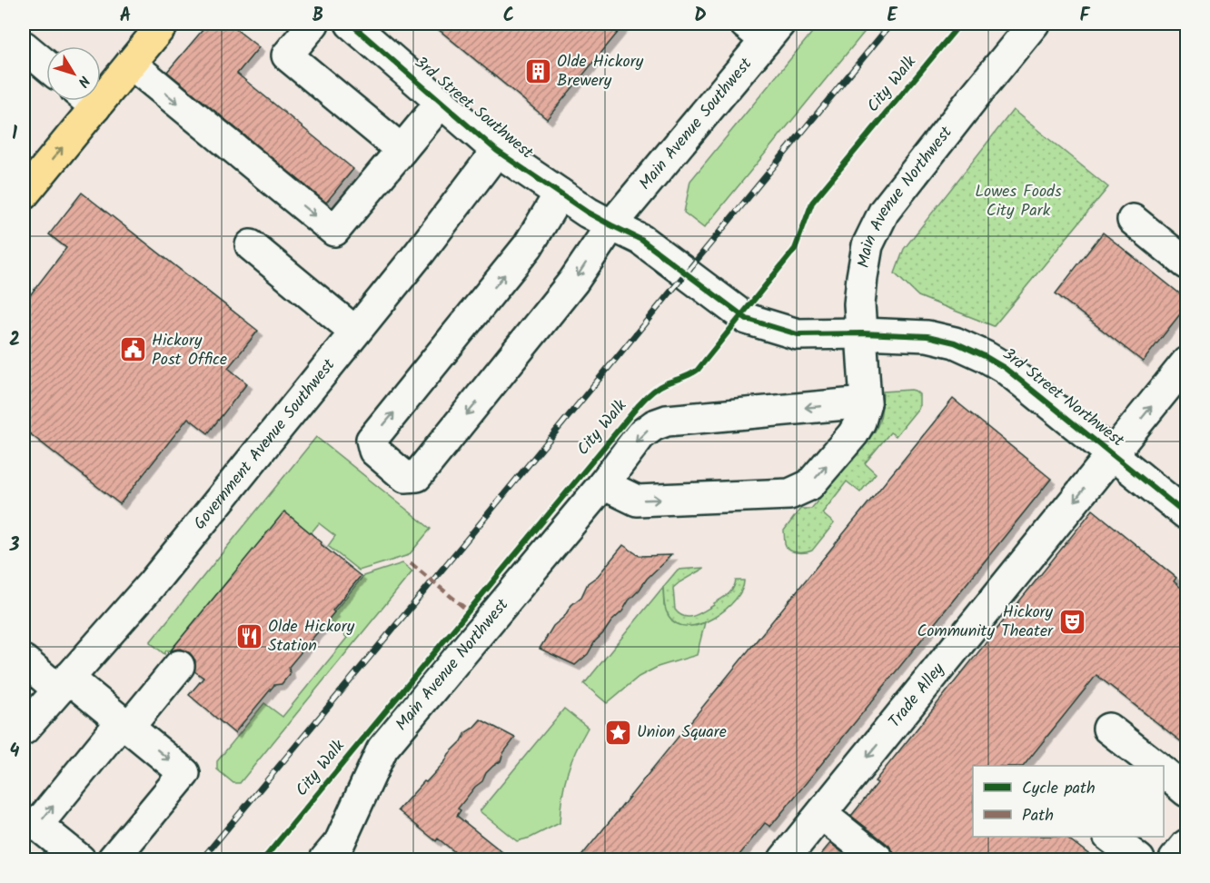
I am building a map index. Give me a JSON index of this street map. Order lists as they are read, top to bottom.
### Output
{
  "streets": {
    "street": [
      "3rd Street Southwest",
      "Main Avenue Southwest",
      "Main Avenue Northwest",
      "3rd Street Northwest",
      "Government Avenue Southwest",
      "Trade Alley"
    ],
    "cycle path": ["City Walk"]
  },
  "crossings": [
    ["3rd Street Southwest", "Main Avenue Southwest"],
    ["3rd Street Southwest", "3rd Street Northwest"],
    ["3rd Street Southwest", "Government Avenue Southwest"],
    ["Main Avenue Southwest", "3rd Street Northwest"],
    ["Main Avenue Northwest", "3rd Street Northwest"],
    ["3rd Street Northwest", "Trade Alley"]
  ],
  "parks": ["Lowes Foods City Park"],
  "places": {
    "building": ["Olde Hickory Brewery"],
    "public building": ["Hickory Post Office"],
    "theatre": ["Hickory Community Theater"],
    "restaurant": ["Olde Hickory Station"],
    "place": ["Union Square"]
  },
  "legend": ["Cycle path", "Path"],
  "north": "bottom right",
  "grid": {
    "columns": [
      "A",
      "B",
      "C",
      "D",
      "E",
      "F"
    ],
    "rows": [
      "1",
      "2",
      "3",
      "4"
    ]
  }
}
